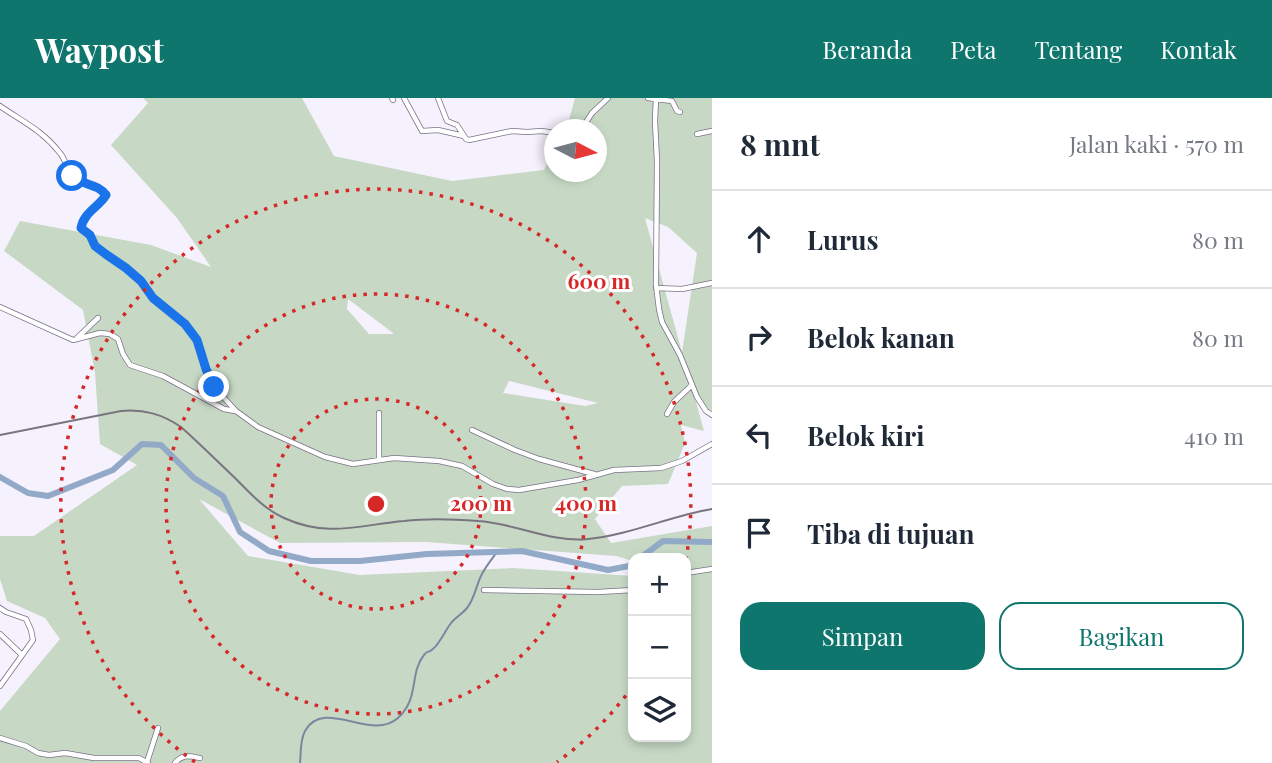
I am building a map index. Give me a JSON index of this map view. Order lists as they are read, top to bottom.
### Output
{
  "north": "right",
  "page": {
    "header": "Waypost",
    "nav": [
      "Beranda",
      "Peta",
      "Tentang",
      "Kontak"
    ],
    "heading": ["8 mnt", "Jalan kaki · 570 m"],
    "list": [
      ["Lurus", "80 m"],
      ["Belok kanan", "80 m"],
      ["Belok kiri", "410 m"],
      "Tiba di tujuan"
    ],
    "map_buttons": ["+", "−"],
    "buttons": ["Simpan", "Bagikan"]
  },
  "rings": ["600 m", "200 m", "400 m"]
}
